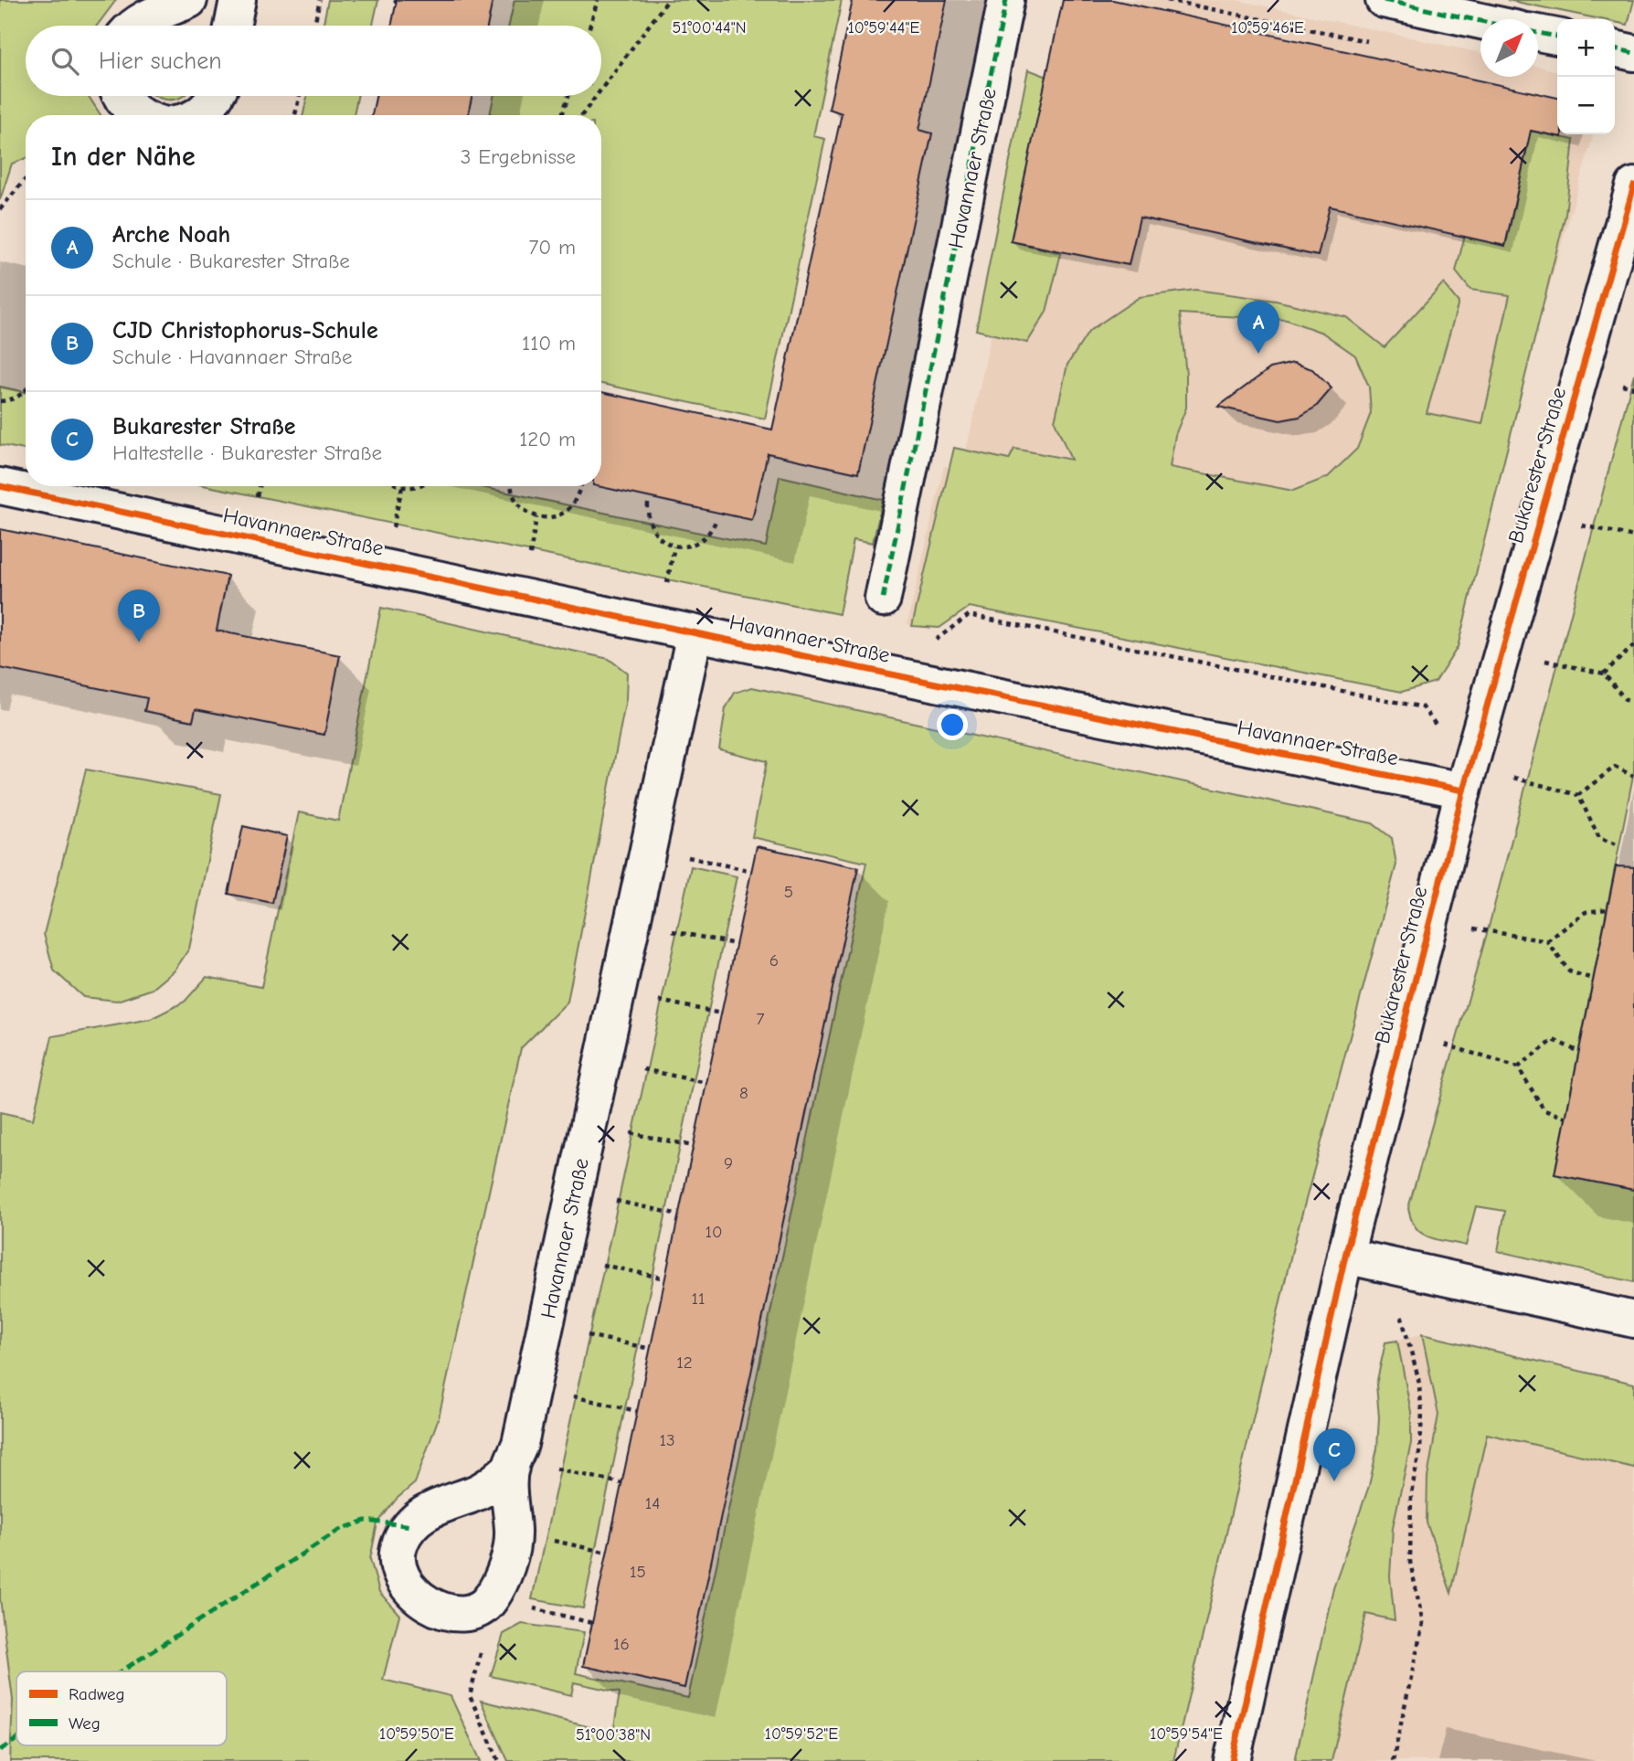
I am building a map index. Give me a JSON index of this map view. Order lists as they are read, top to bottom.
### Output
{
  "streets": {
    "street": ["Havannaer Straße", "Bukarester Straße"]
  },
  "crossings": [
    ["Havannaer Straße", "Bukarester Straße"]
  ],
  "house_numbers": [
    "5",
    "6",
    "7",
    "8",
    "9",
    "10",
    "11",
    "12",
    "13",
    "14",
    "15",
    "16"
  ],
  "legend": ["Radweg", "Weg"],
  "north": "top right",
  "page": {
    "map_buttons": ["+", "−"],
    "search": "Hier suchen",
    "heading": ["In der Nähe", "3 Ergebnisse"],
    "list": [
      {
        "mark": "A",
        "name": "Arche Noah",
        "note": "Schule · Bukarester Straße",
        "value": "70 m"
      },
      {
        "mark": "B",
        "name": "CJD Christophorus-Schule",
        "note": "Schule · Havannaer Straße",
        "value": "110 m"
      },
      {
        "mark": "C",
        "name": "Bukarester Straße",
        "note": "Haltestelle · Bukarester Straße",
        "value": "120 m"
      }
    ],
    "pins": ["A", "B", "C"]
  },
  "coordinates": [
    "51°00'44\"N",
    "10°59'44\"E",
    "10°59'46\"E",
    "10°59'50\"E",
    "10°59'52\"E",
    "10°59'54\"E",
    "51°00'38\"N"
  ]
}
